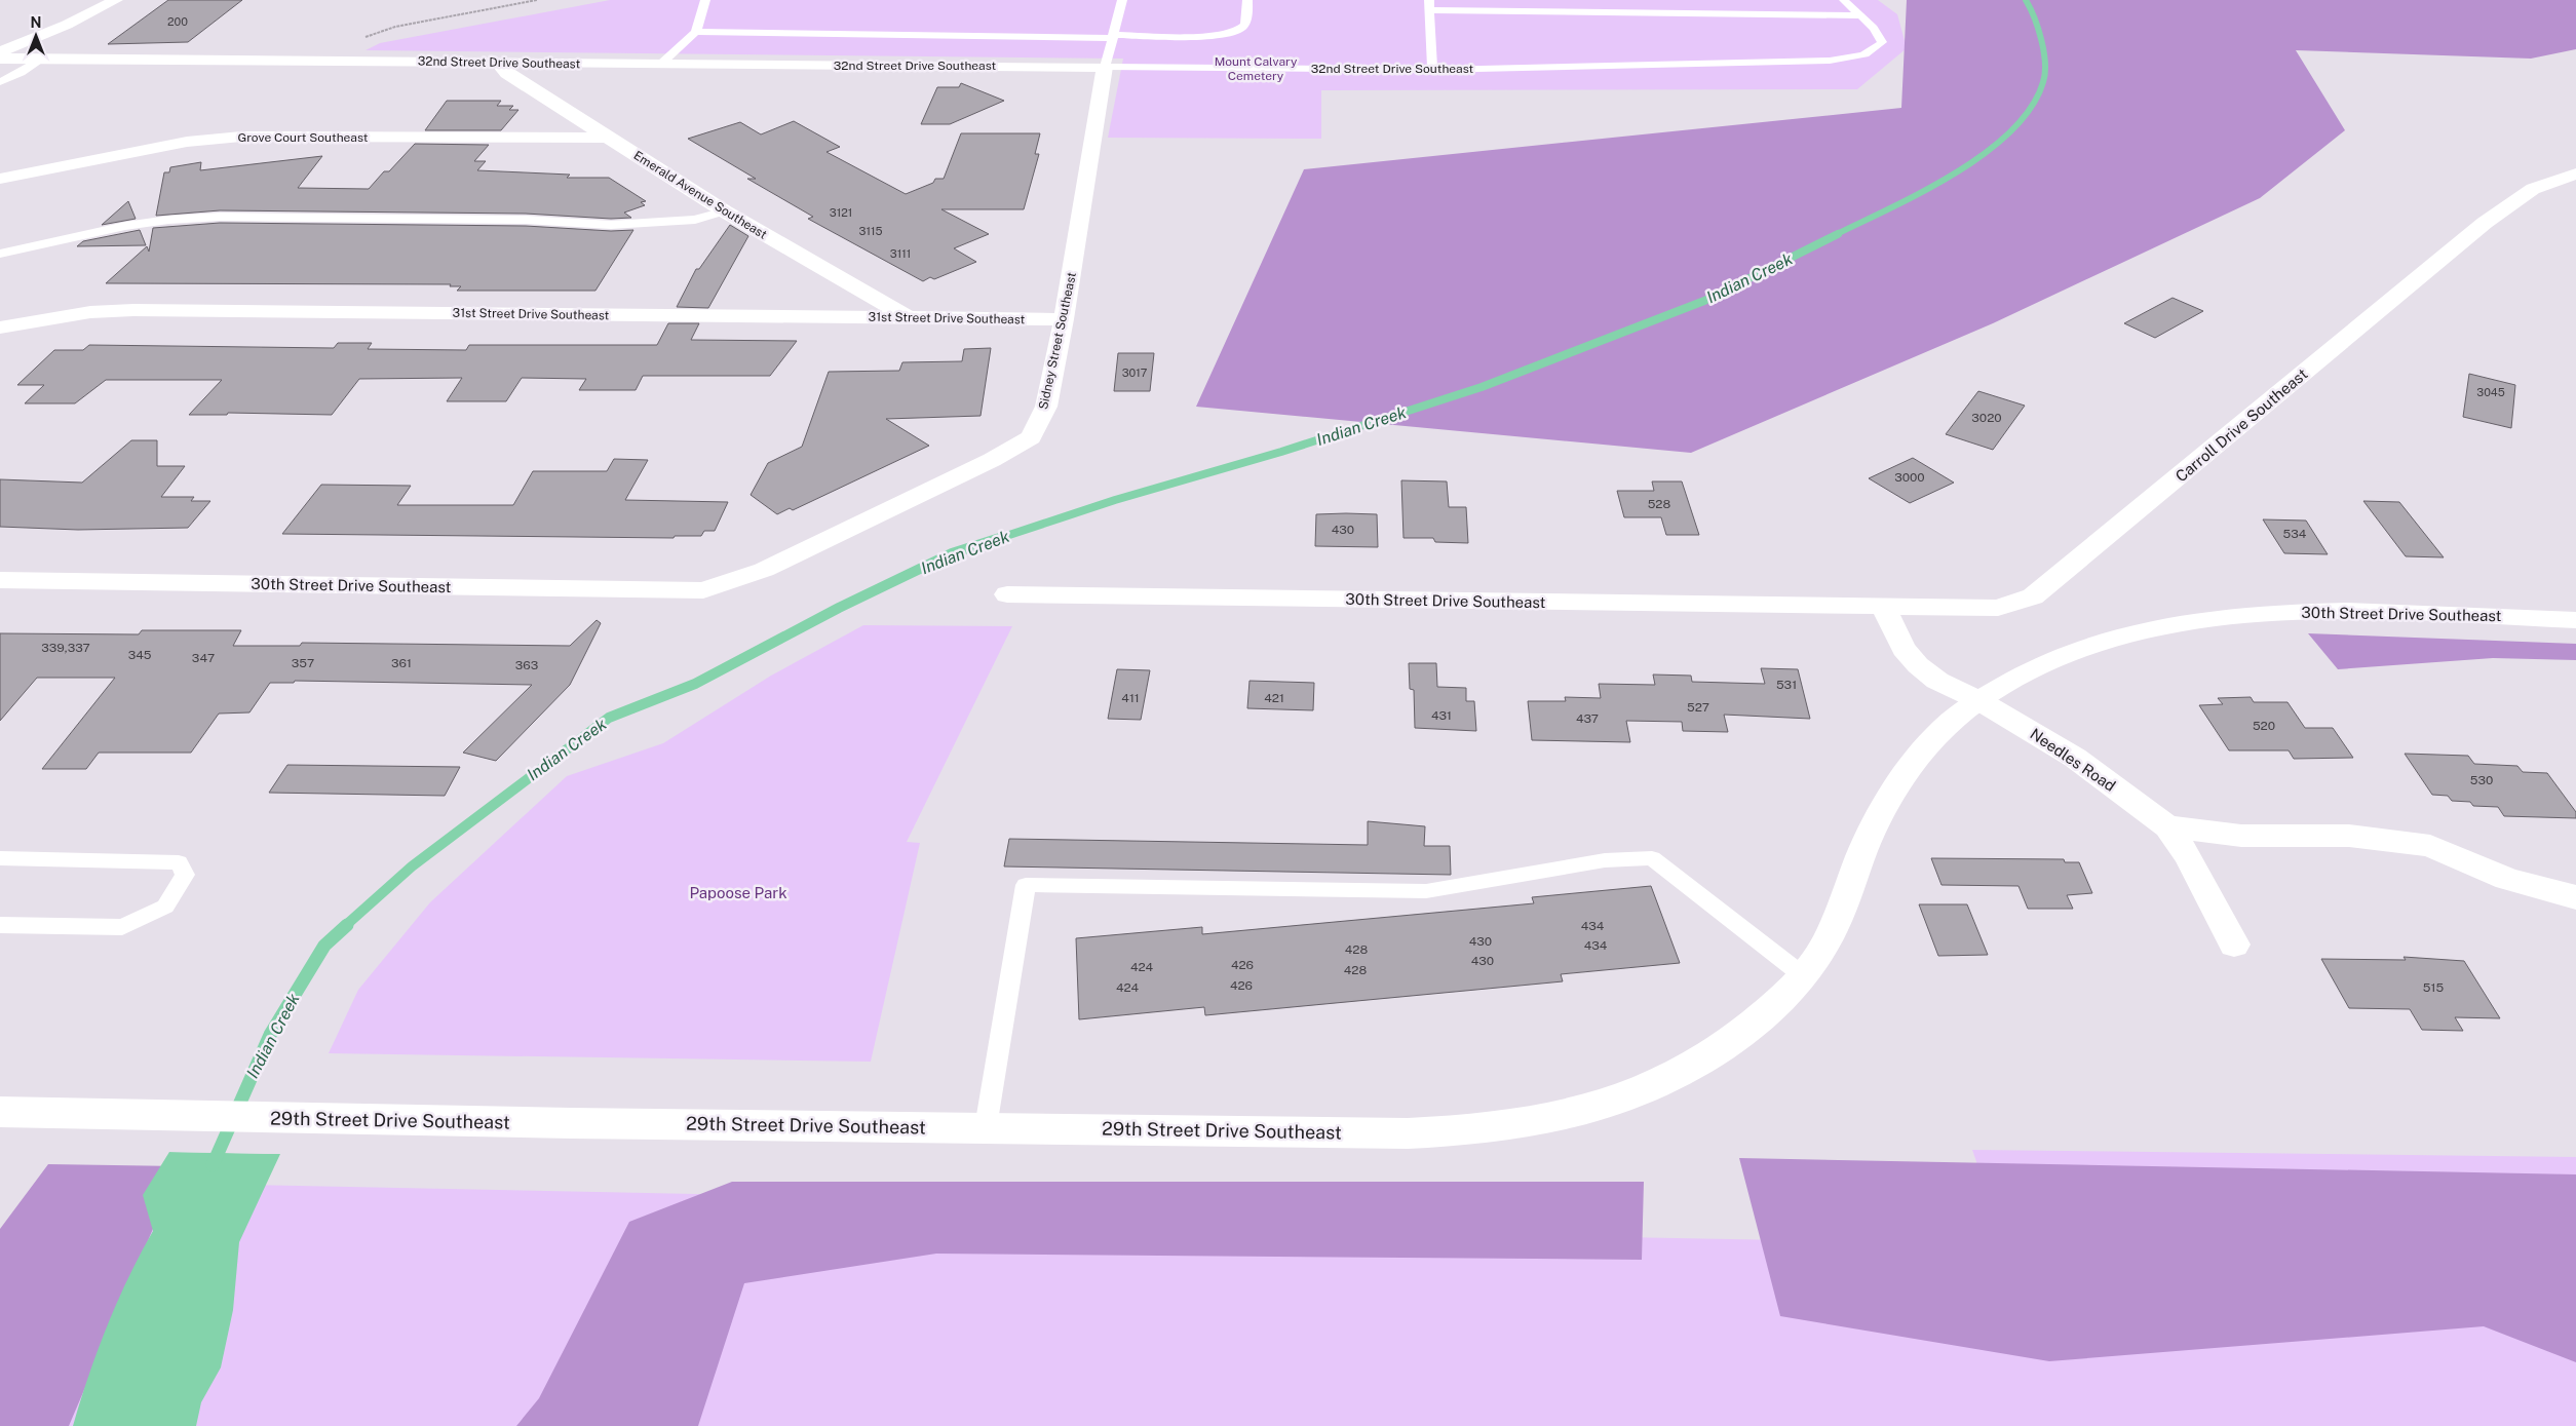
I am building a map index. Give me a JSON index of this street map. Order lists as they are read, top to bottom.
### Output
{
  "streets": {
    "street": [
      "32nd Street Drive Southeast",
      "Grove Court Southeast",
      "Emerald Avenue Southeast",
      "31st Street Drive Southeast",
      "Sidney Street Southeast",
      "Carroll Drive Southeast",
      "30th Street Drive Southeast",
      "Needles Road",
      "29th Street Drive Southeast"
    ]
  },
  "crossings": [
    ["32nd Street Drive Southeast", "Emerald Avenue Southeast"],
    ["32nd Street Drive Southeast", "Sidney Street Southeast"],
    ["Grove Court Southeast", "Emerald Avenue Southeast"],
    ["Emerald Avenue Southeast", "31st Street Drive Southeast"],
    ["31st Street Drive Southeast", "Sidney Street Southeast"],
    ["Sidney Street Southeast", "30th Street Drive Southeast"],
    ["Carroll Drive Southeast", "30th Street Drive Southeast"],
    ["Carroll Drive Southeast", "Needles Road"],
    ["30th Street Drive Southeast", "Needles Road"],
    ["30th Street Drive Southeast", "29th Street Drive Southeast"],
    ["Needles Road", "29th Street Drive Southeast"]
  ],
  "water": ["Indian Creek"],
  "parks": ["Mount Calvary Cemetery", "Papoose Park"],
  "house_numbers": [
    "200",
    "3121",
    "3115",
    "3111",
    "3017",
    "3045",
    "3020",
    "3000",
    "528",
    "430",
    "534",
    "339,337",
    "345",
    "347",
    "357",
    "361",
    "363",
    "531",
    "411",
    "421",
    "527",
    "431",
    "437",
    "520",
    "530",
    "434",
    "430",
    "434",
    "428",
    "430",
    "426",
    "424",
    "428",
    "426",
    "424",
    "515"
  ],
  "north": "top"
}
